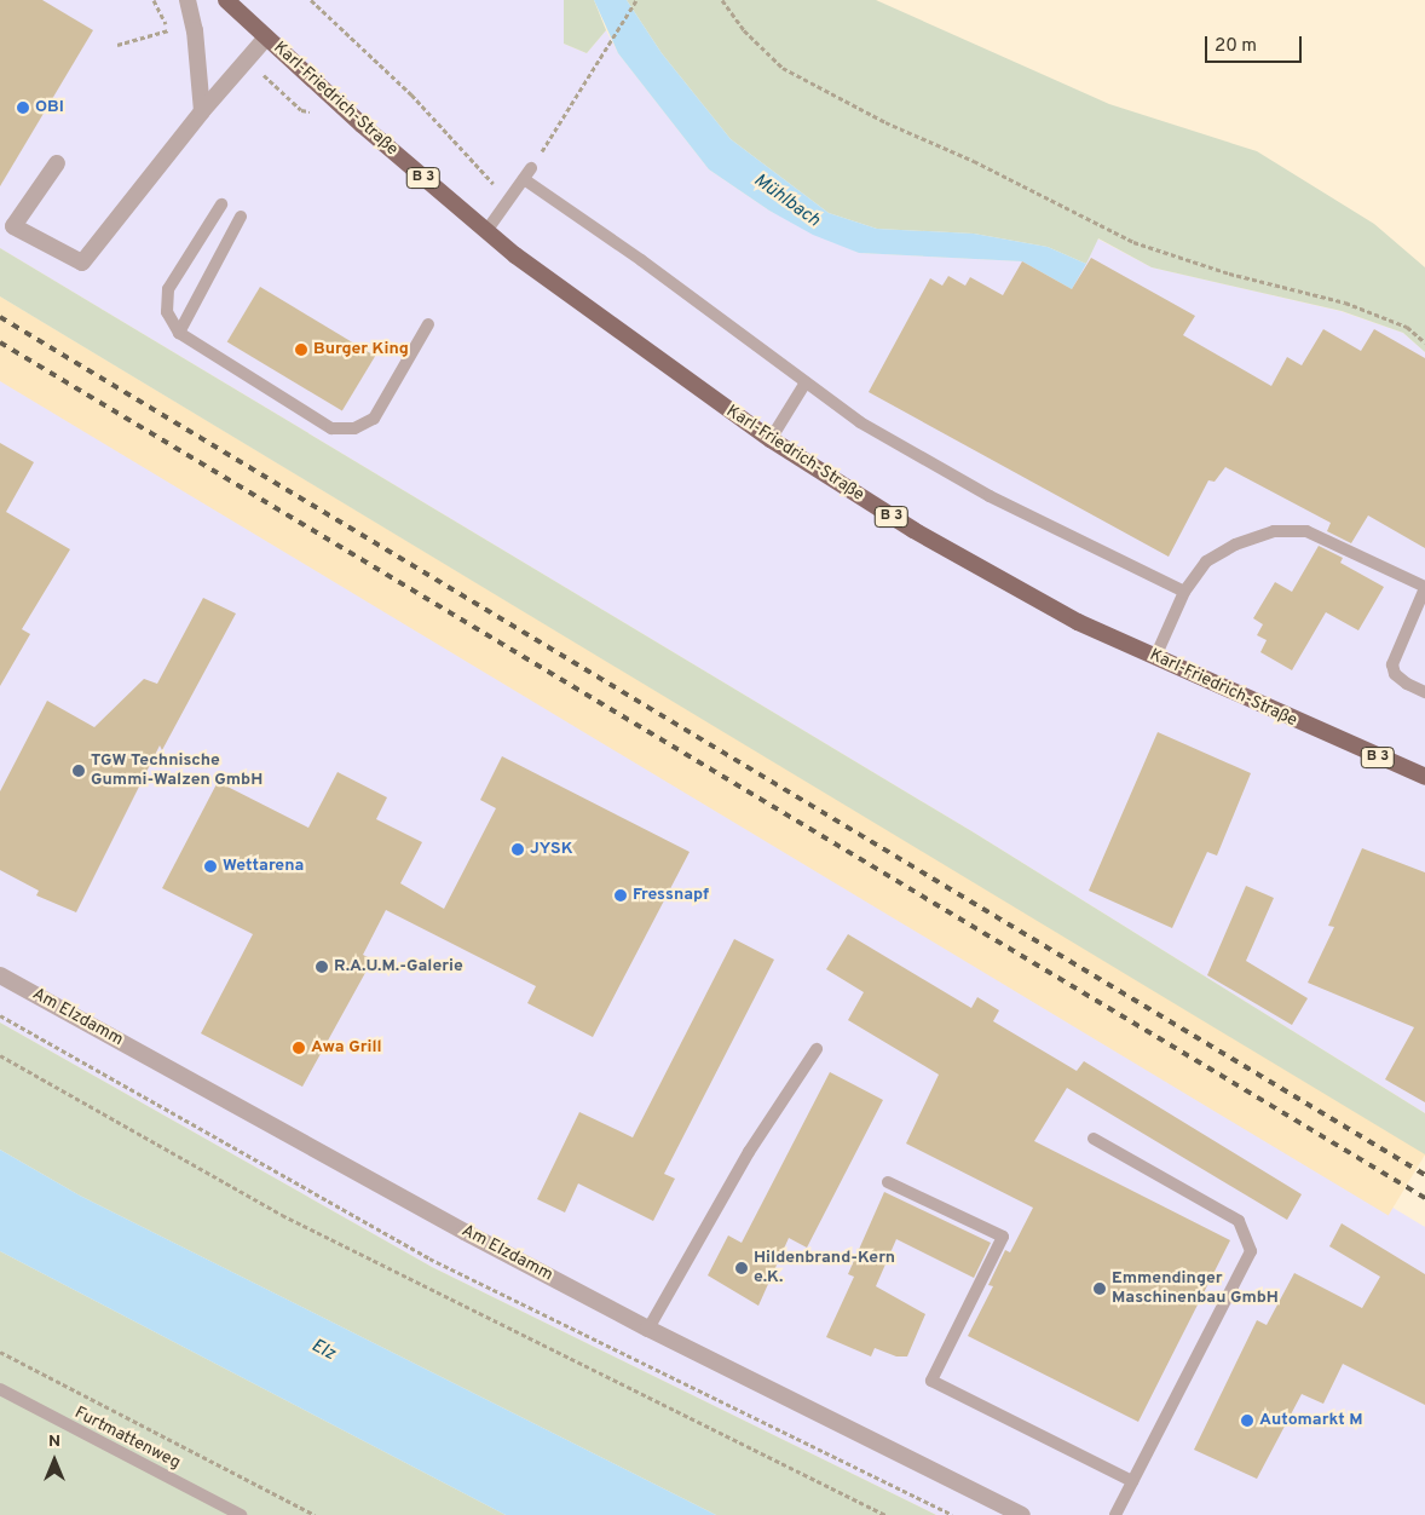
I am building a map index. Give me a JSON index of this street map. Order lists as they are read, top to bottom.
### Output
{
  "streets": {
    "main road": ["Karl-Friedrich-Straße", "B 3"],
    "street": ["Am Elzdamm"],
    "lane": ["Furtmattenweg"]
  },
  "water": ["Mühlbach", "Elz"],
  "places": [
    "OBI",
    "Burger King",
    "TGW Technische Gummi-Walzen GmbH",
    "JYSK",
    "Wettarena",
    "Fressnapf",
    "R.A.U.M.-Galerie",
    "Awa Grill",
    "Hildenbrand-Kern e.K.",
    "Emmendinger Maschinenbau GmbH",
    "Automarkt M"
  ],
  "scale_bar": "20 m",
  "north": "top"
}
